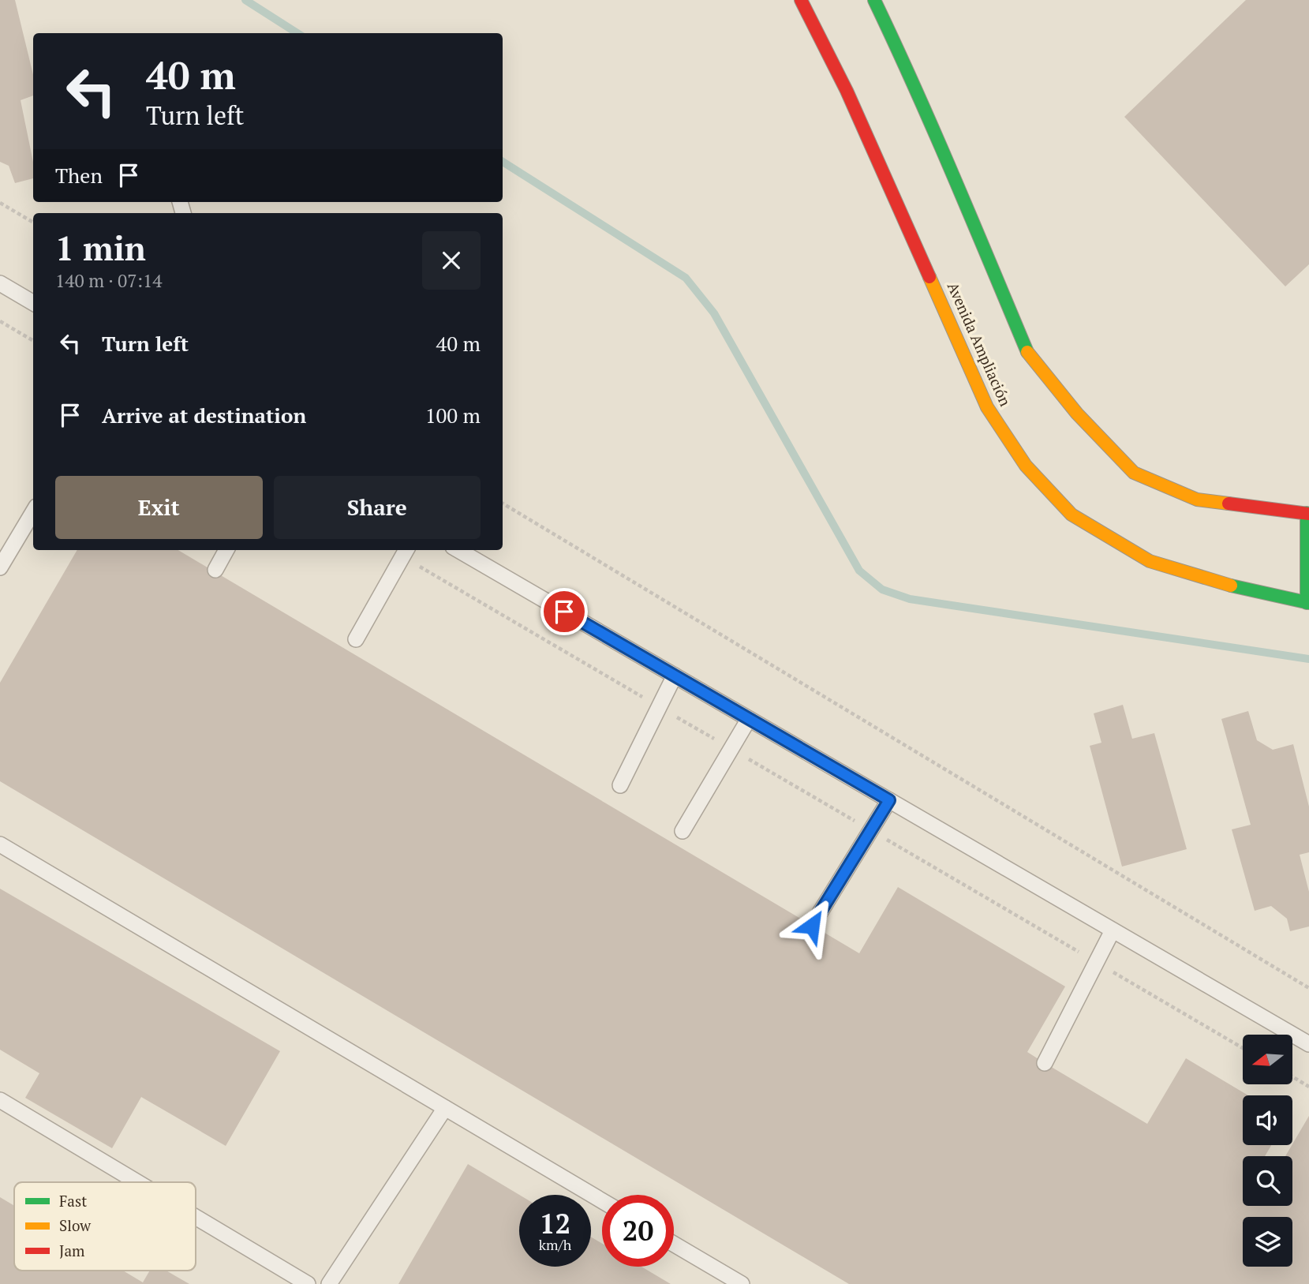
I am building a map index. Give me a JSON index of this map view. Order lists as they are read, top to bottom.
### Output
{
  "streets": {
    "street": ["Avenida Ampliación"]
  },
  "legend": ["Fast", "Slow", "Jam"],
  "north": "left",
  "page": {
    "turn": ["40 m", "Turn left"],
    "then": "Then",
    "heading": ["1 min", "140 m · 07:14"],
    "list": [
      {
        "name": "Turn left",
        "value": "40 m"
      },
      {
        "name": "Arrive at destination",
        "value": "100 m"
      }
    ],
    "buttons": ["Exit", "Share"],
    "speed": "12 km/h",
    "limit": "20"
  }
}
